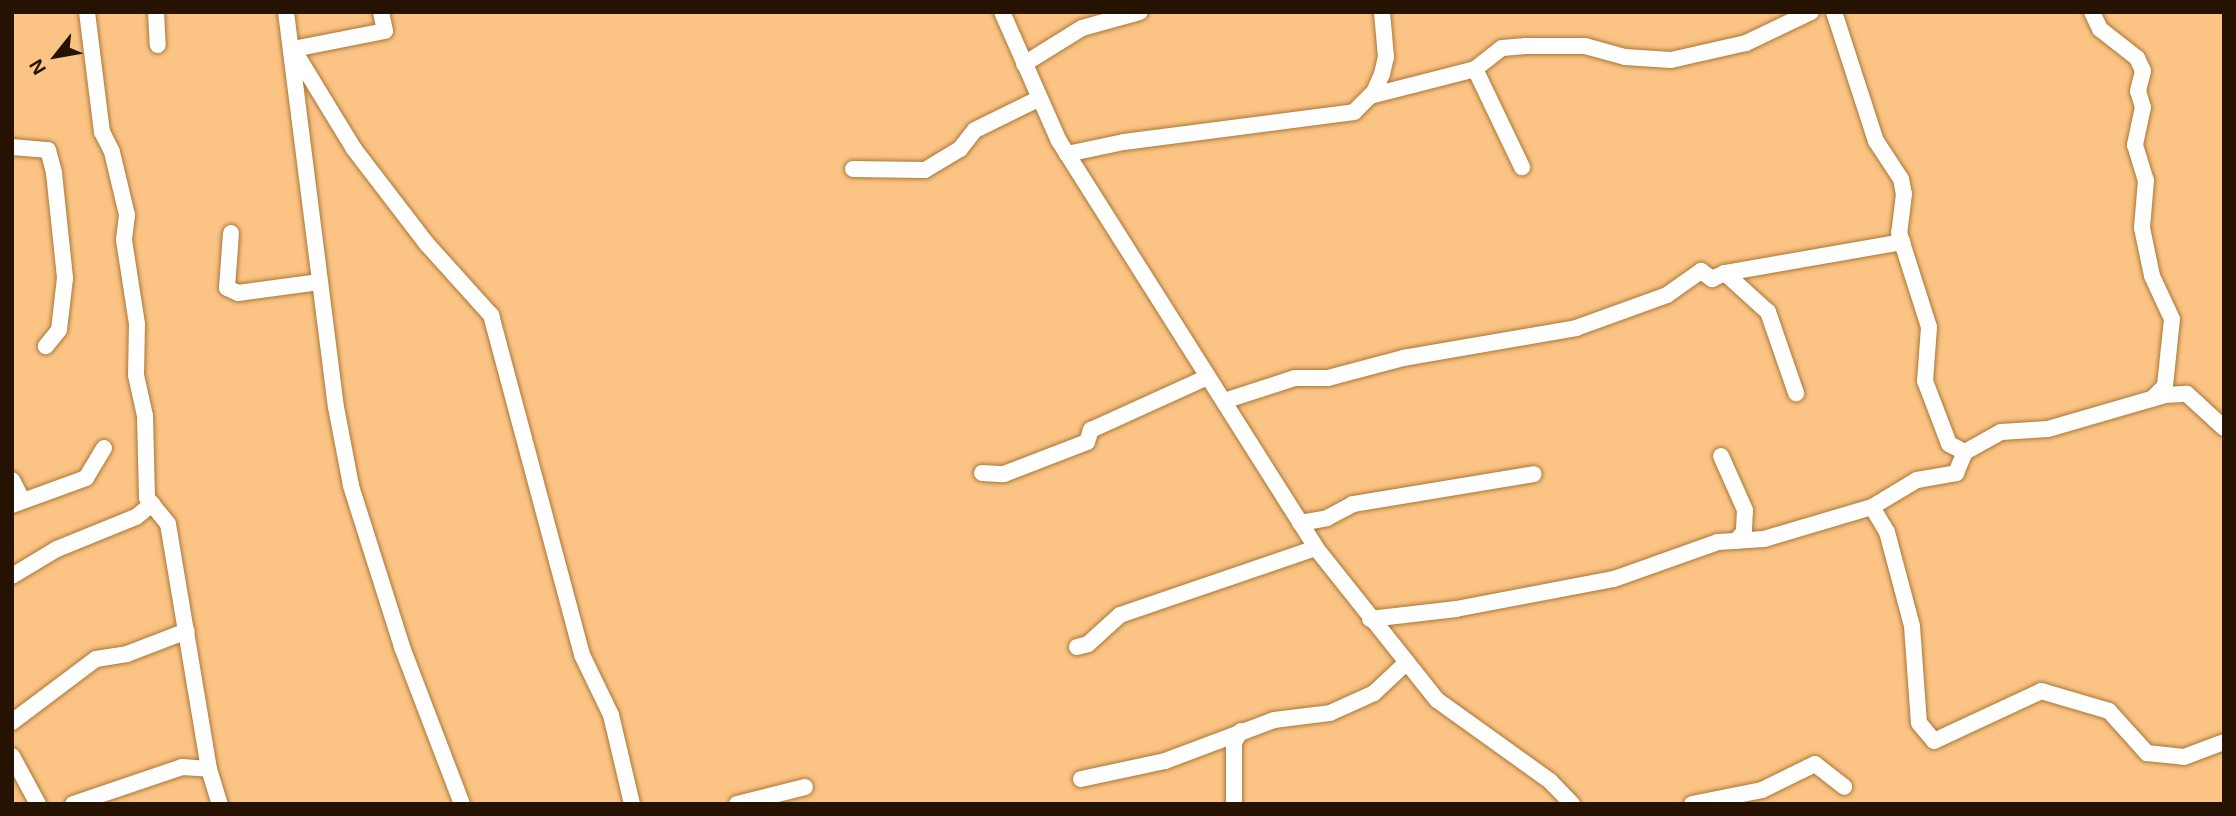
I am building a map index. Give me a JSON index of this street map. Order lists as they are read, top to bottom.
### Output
{
  "north": "bottom left"
}
